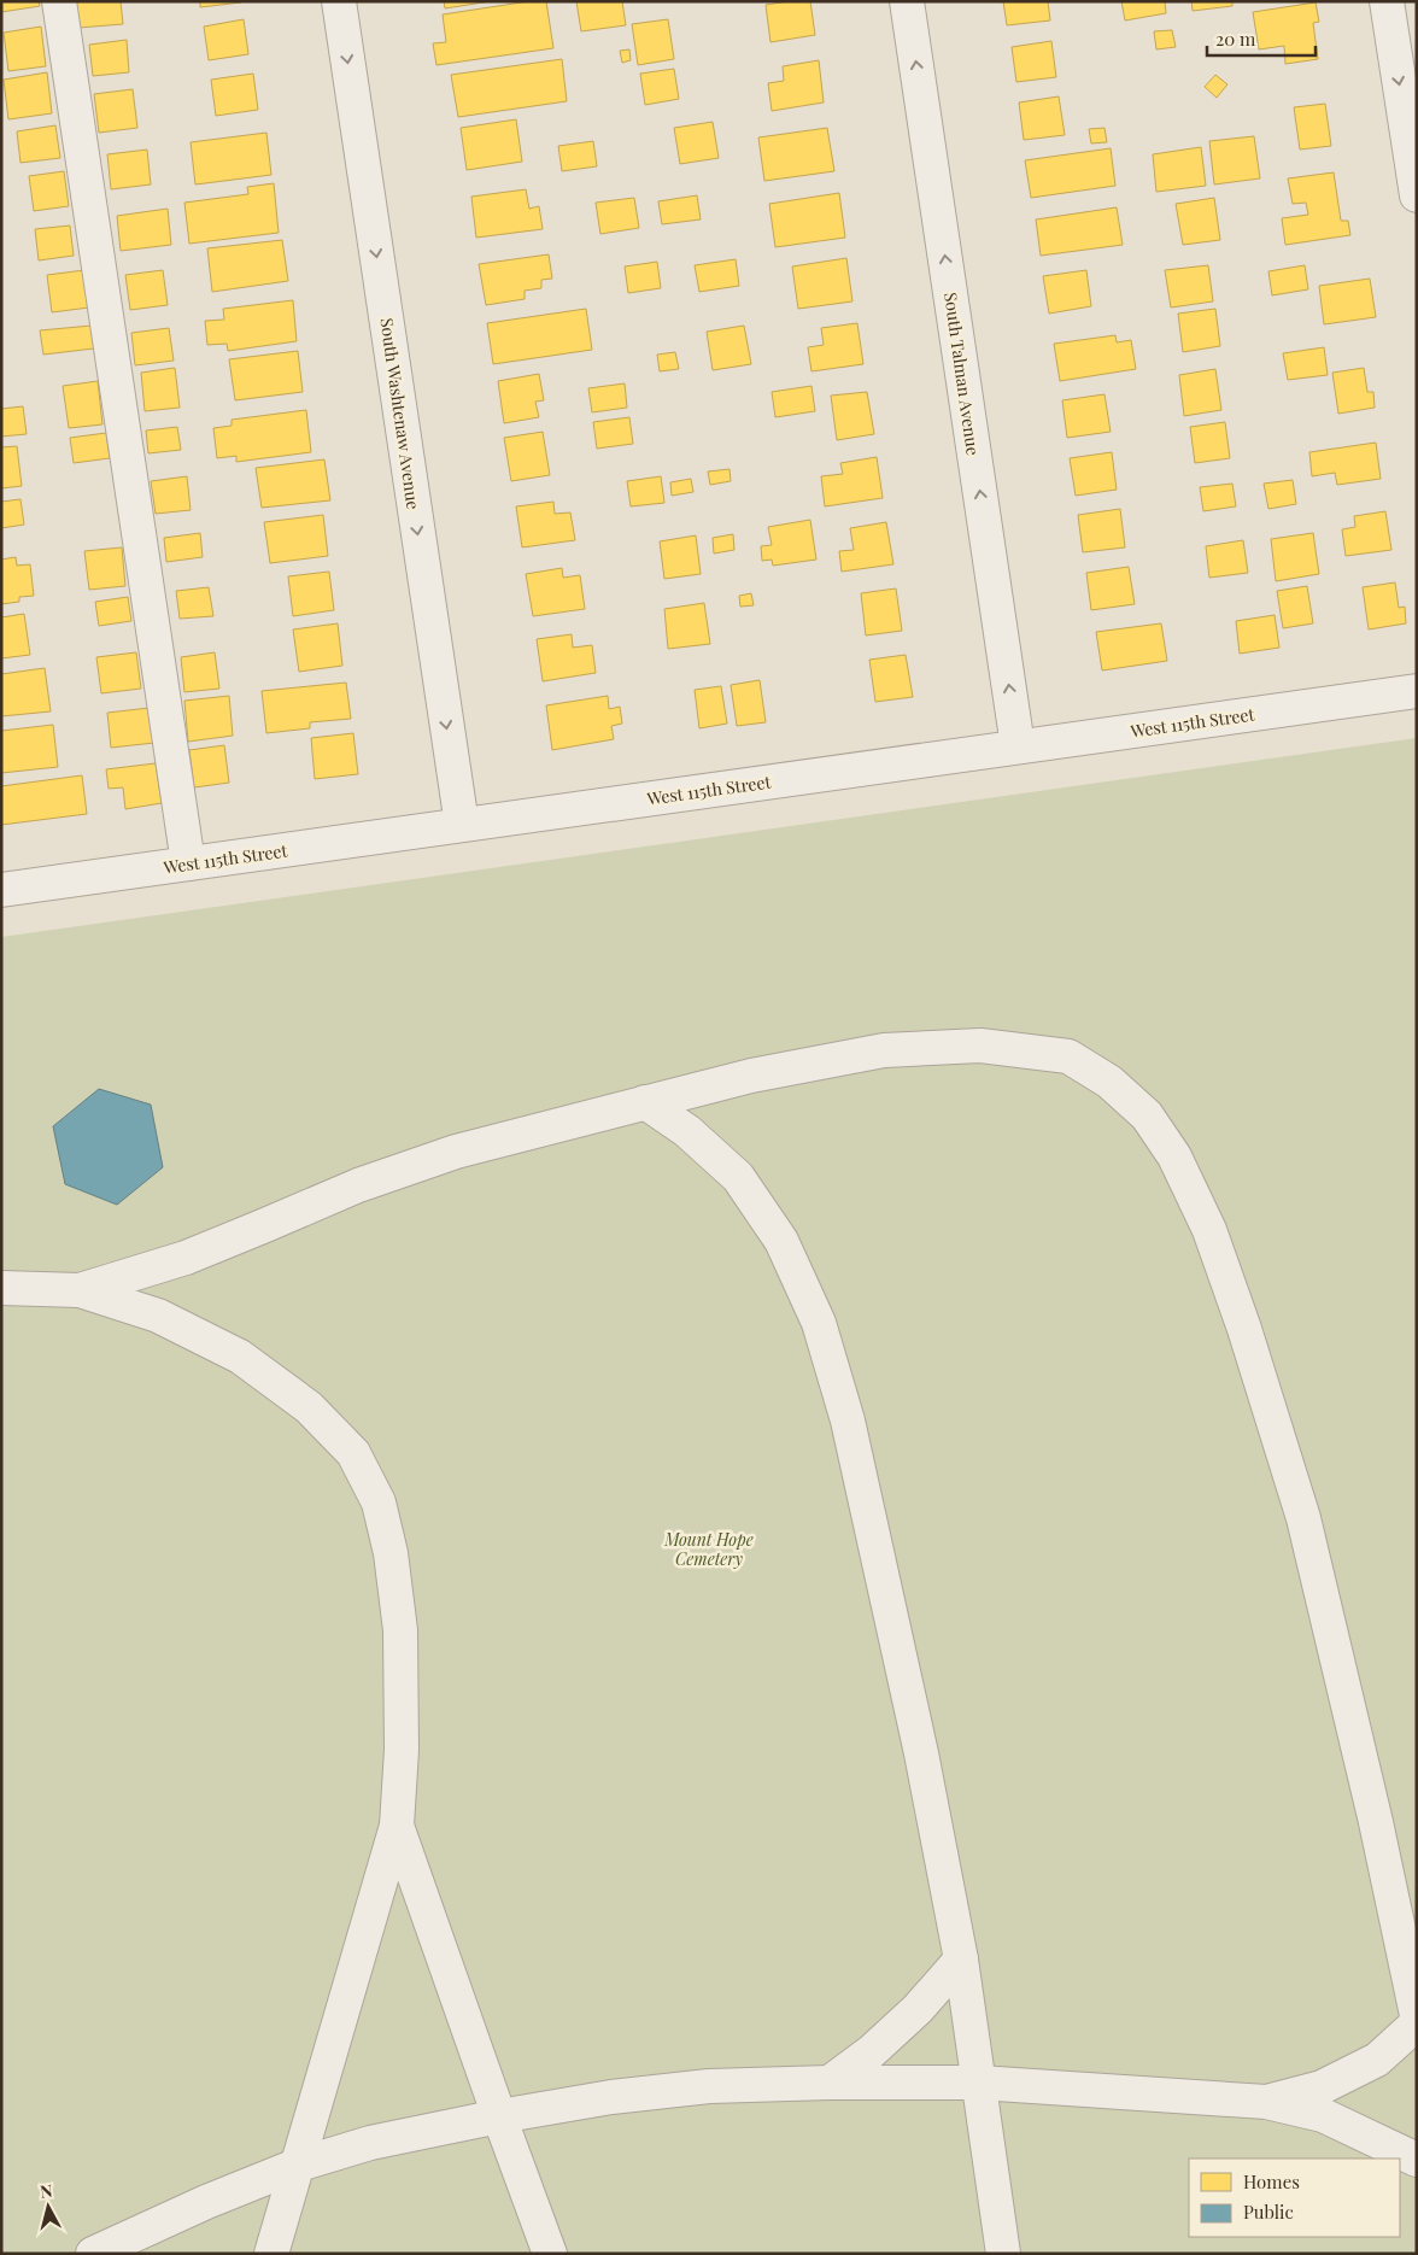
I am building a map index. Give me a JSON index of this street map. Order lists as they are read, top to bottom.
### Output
{
  "streets": {
    "street": ["South Talman Avenue", "South Washtenaw Avenue", "West 115th Street"]
  },
  "crossings": [
    ["South Talman Avenue", "West 115th Street"],
    ["South Washtenaw Avenue", "West 115th Street"]
  ],
  "one_way": ["South Talman Avenue"],
  "parks": ["Mount Hope Cemetery"],
  "legend": ["Homes", "Public"],
  "scale_bar": "20 m",
  "north": "top"
}
